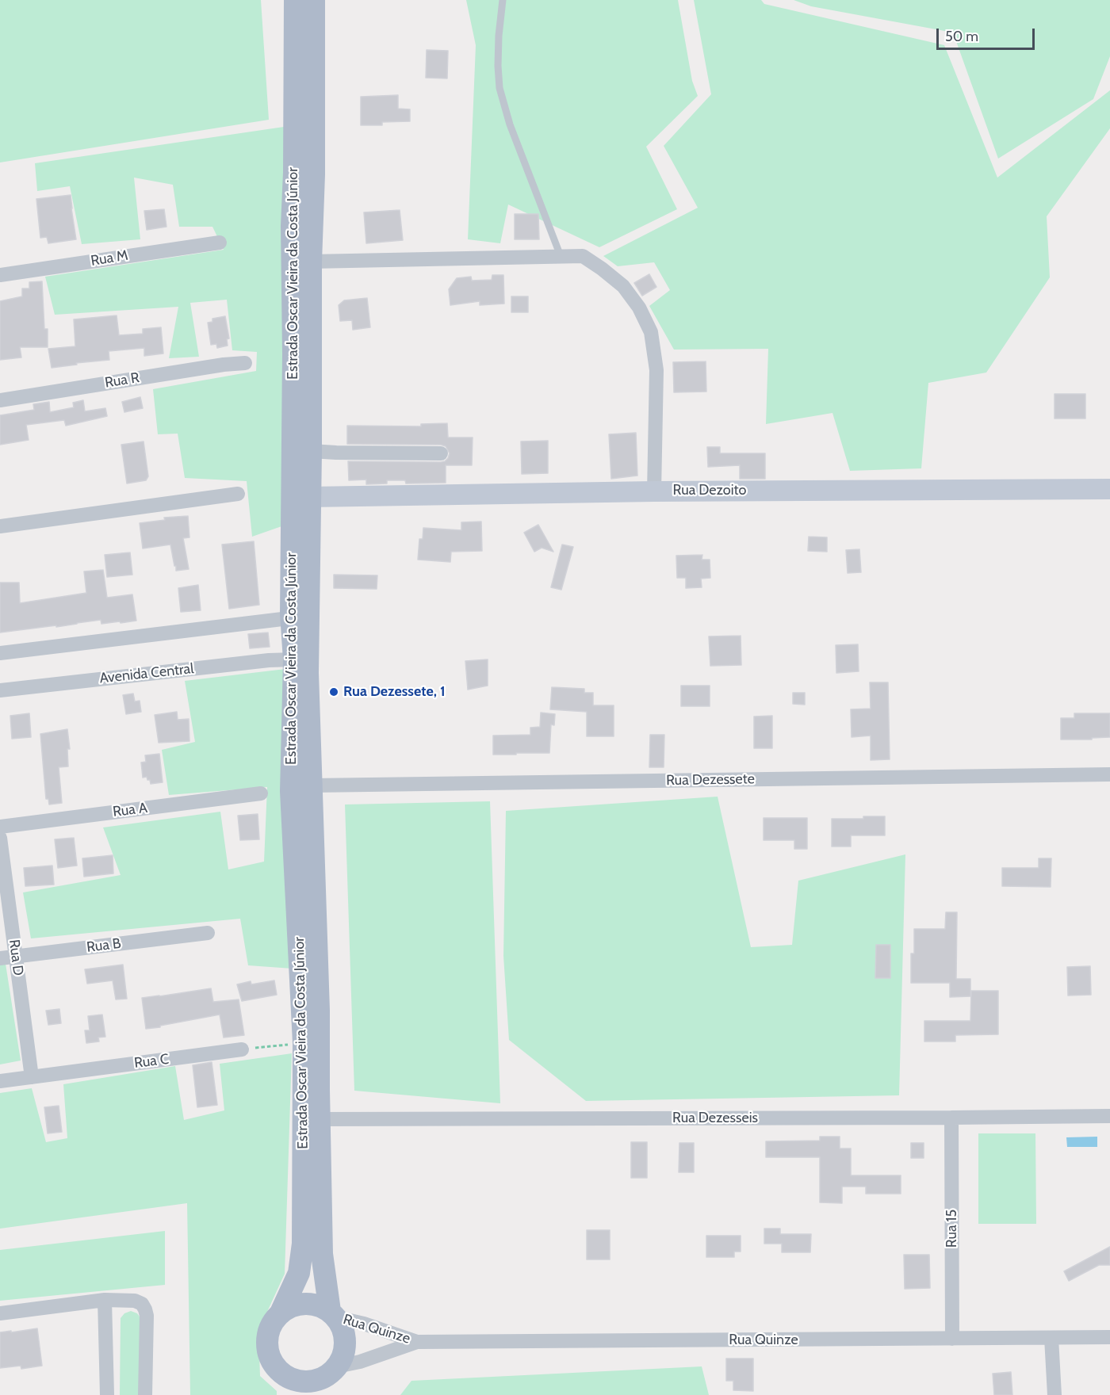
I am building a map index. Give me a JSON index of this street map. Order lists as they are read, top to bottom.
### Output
{
  "streets": {
    "main road": ["Estrada Oscar Vieira da Costa Júnior", "Rua Dezoito"],
    "street": [
      "Rua M",
      "Rua R",
      "Avenida Central",
      "Rua Dezessete",
      "Rua A",
      "Rua B",
      "Rua D",
      "Rua C",
      "Rua Dezesseis",
      "Rua 15",
      "Rua Quinze"
    ]
  },
  "crossings": [
    ["Estrada Oscar Vieira da Costa Júnior", "Rua Dezoito"],
    ["Estrada Oscar Vieira da Costa Júnior", "Avenida Central"],
    ["Estrada Oscar Vieira da Costa Júnior", "Rua Dezessete"],
    ["Estrada Oscar Vieira da Costa Júnior", "Rua Dezesseis"],
    ["Estrada Oscar Vieira da Costa Júnior", "Rua Quinze"],
    ["Rua B", "Rua D"],
    ["Rua D", "Rua C"],
    ["Rua Dezesseis", "Rua 15"],
    ["Rua 15", "Rua Quinze"]
  ],
  "places": ["Rua Dezessete, 1"],
  "scale_bar": "50 m"
}
